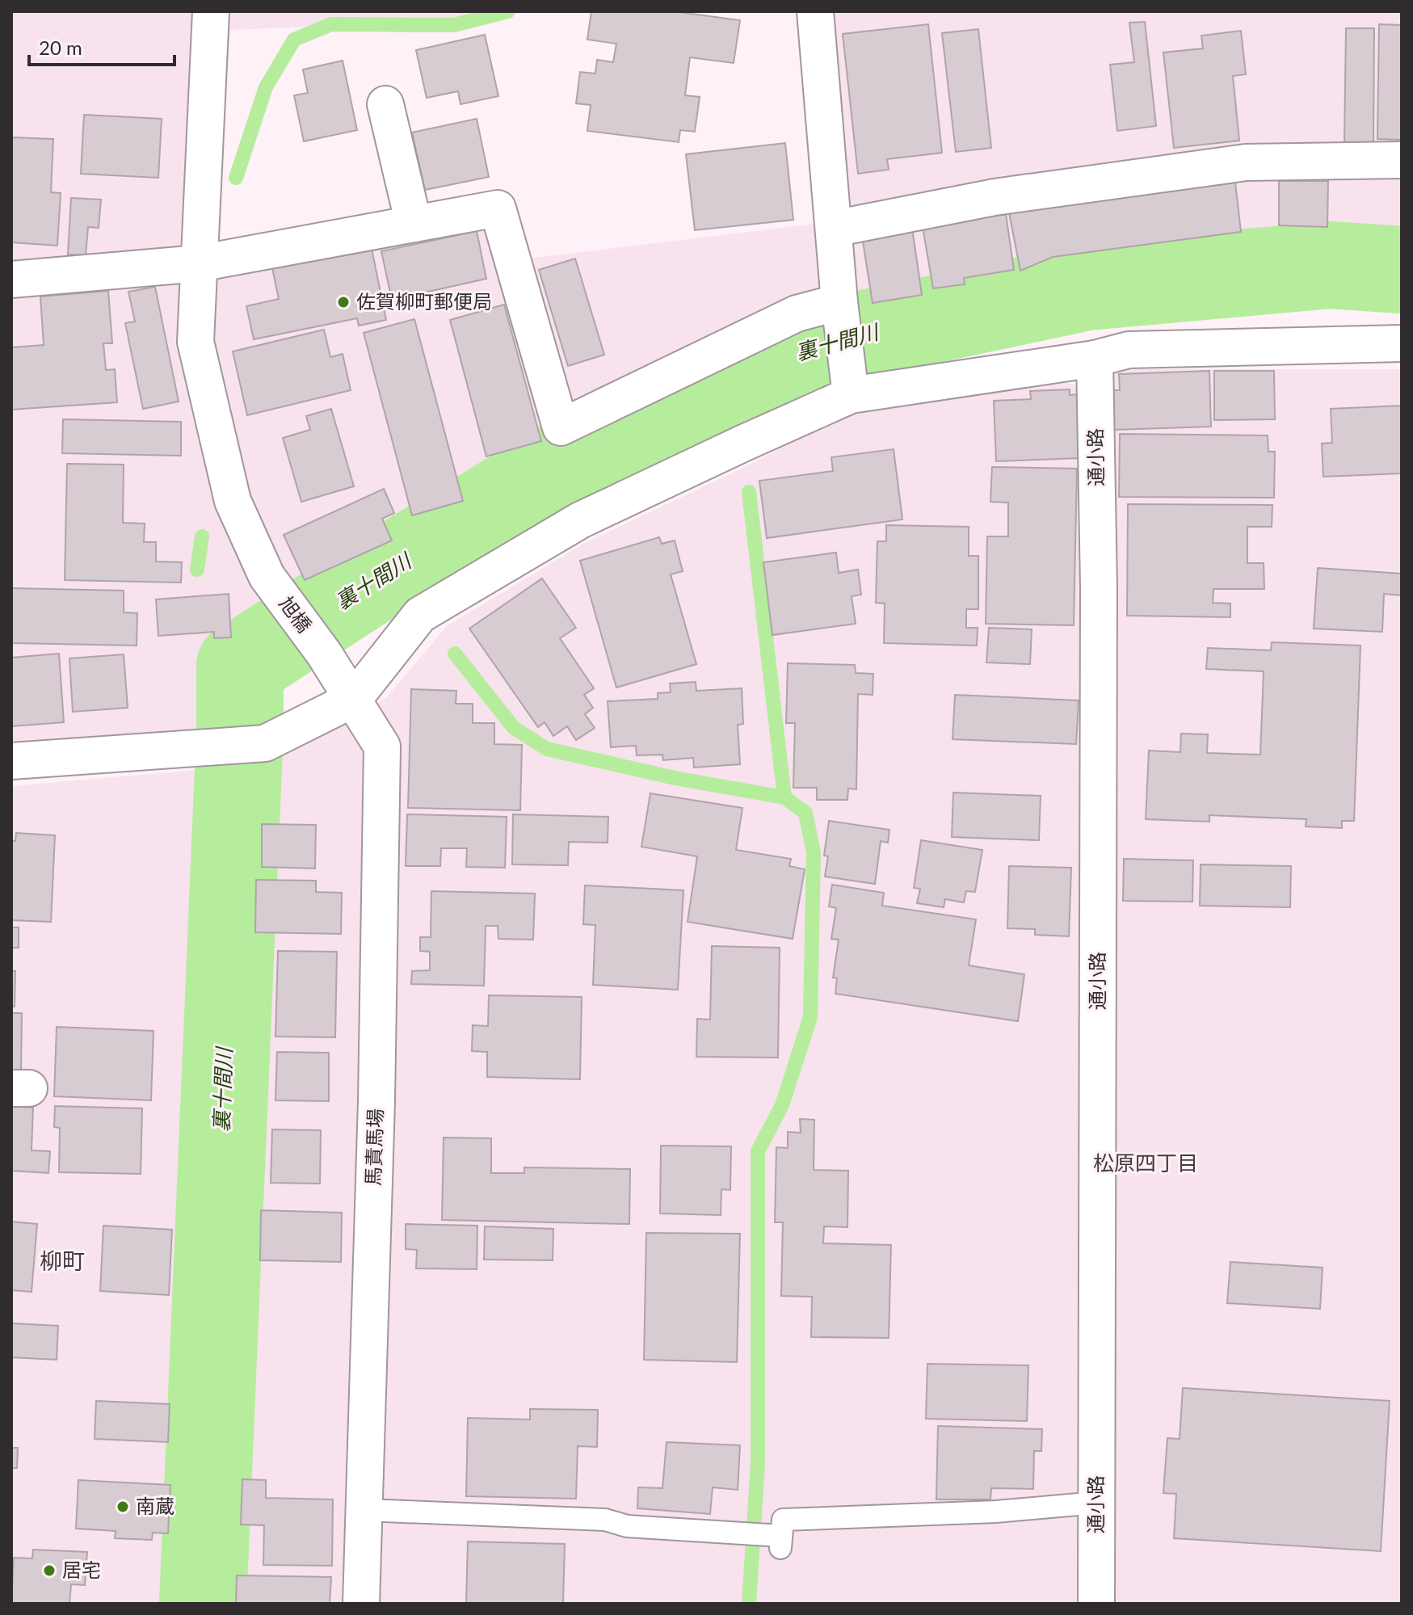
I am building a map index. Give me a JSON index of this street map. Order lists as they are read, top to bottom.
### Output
{
  "streets": {
    "street": ["通小路", "旭橋", "馬責馬場"]
  },
  "crossings": [
    ["旭橋", "馬責馬場"]
  ],
  "districts": ["松原四丁目", "柳町"],
  "water": ["裏十間川"],
  "places": ["佐賀柳町郵便局", "南蔵", "居宅"],
  "scale_bar": "20 m"
}
